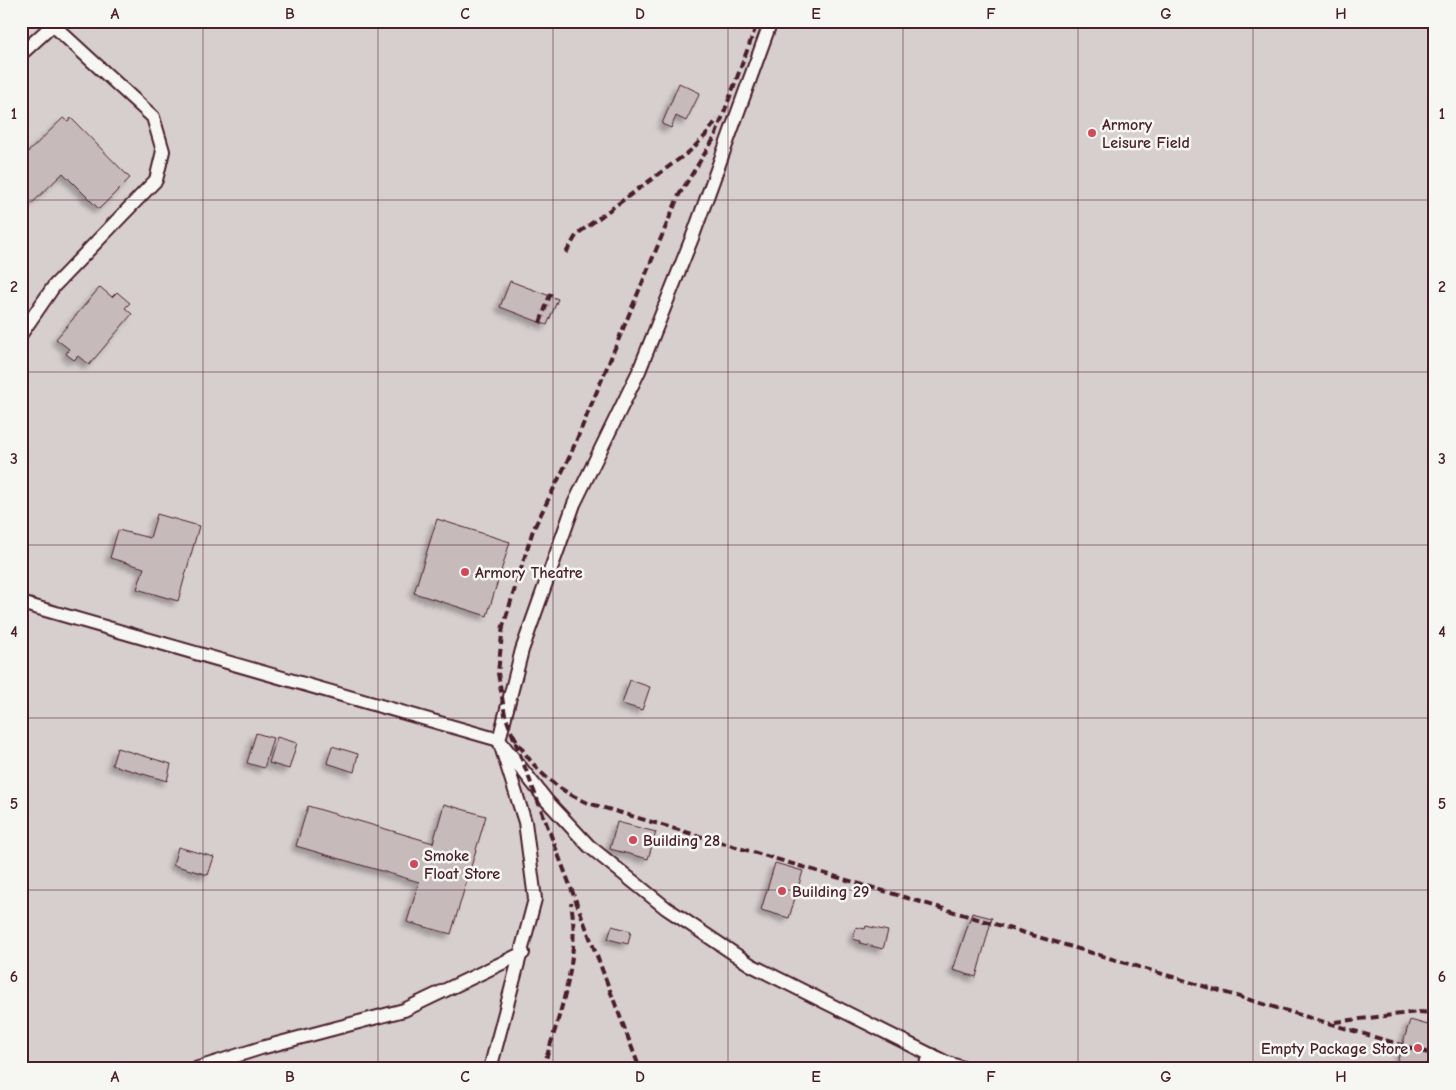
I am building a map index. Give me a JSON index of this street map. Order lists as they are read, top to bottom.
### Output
{
  "places": [
    "Armory Leisure Field",
    "Armory Theatre",
    "Building 28",
    "Smoke Float Store",
    "Building 29",
    "Empty Package Store"
  ],
  "grid": {
    "columns": [
      "A",
      "B",
      "C",
      "D",
      "E",
      "F",
      "G",
      "H"
    ],
    "rows": [
      "1",
      "2",
      "3",
      "4",
      "5",
      "6"
    ]
  }
}
